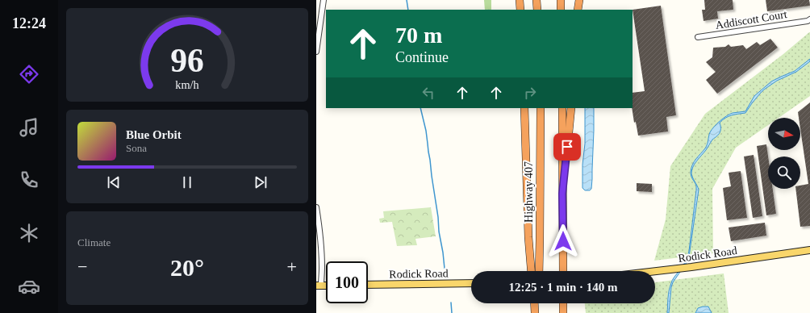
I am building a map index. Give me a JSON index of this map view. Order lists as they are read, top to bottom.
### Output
{
  "streets": {
    "highway": ["Highway 407"],
    "main road": ["Rodick Road"],
    "street": ["Addiscott Court"]
  },
  "north": "right",
  "page": {
    "tabs": "12:24",
    "turn": ["70 m", "Continue"],
    "song": ["Blue Orbit", "Sona"],
    "tile": "Climate",
    "heat": ["−", "20°", "+"],
    "limit": "100",
    "trip": "12:25 · 1 min · 140 m",
    "gauge": ["96", "km/h"]
  }
}
